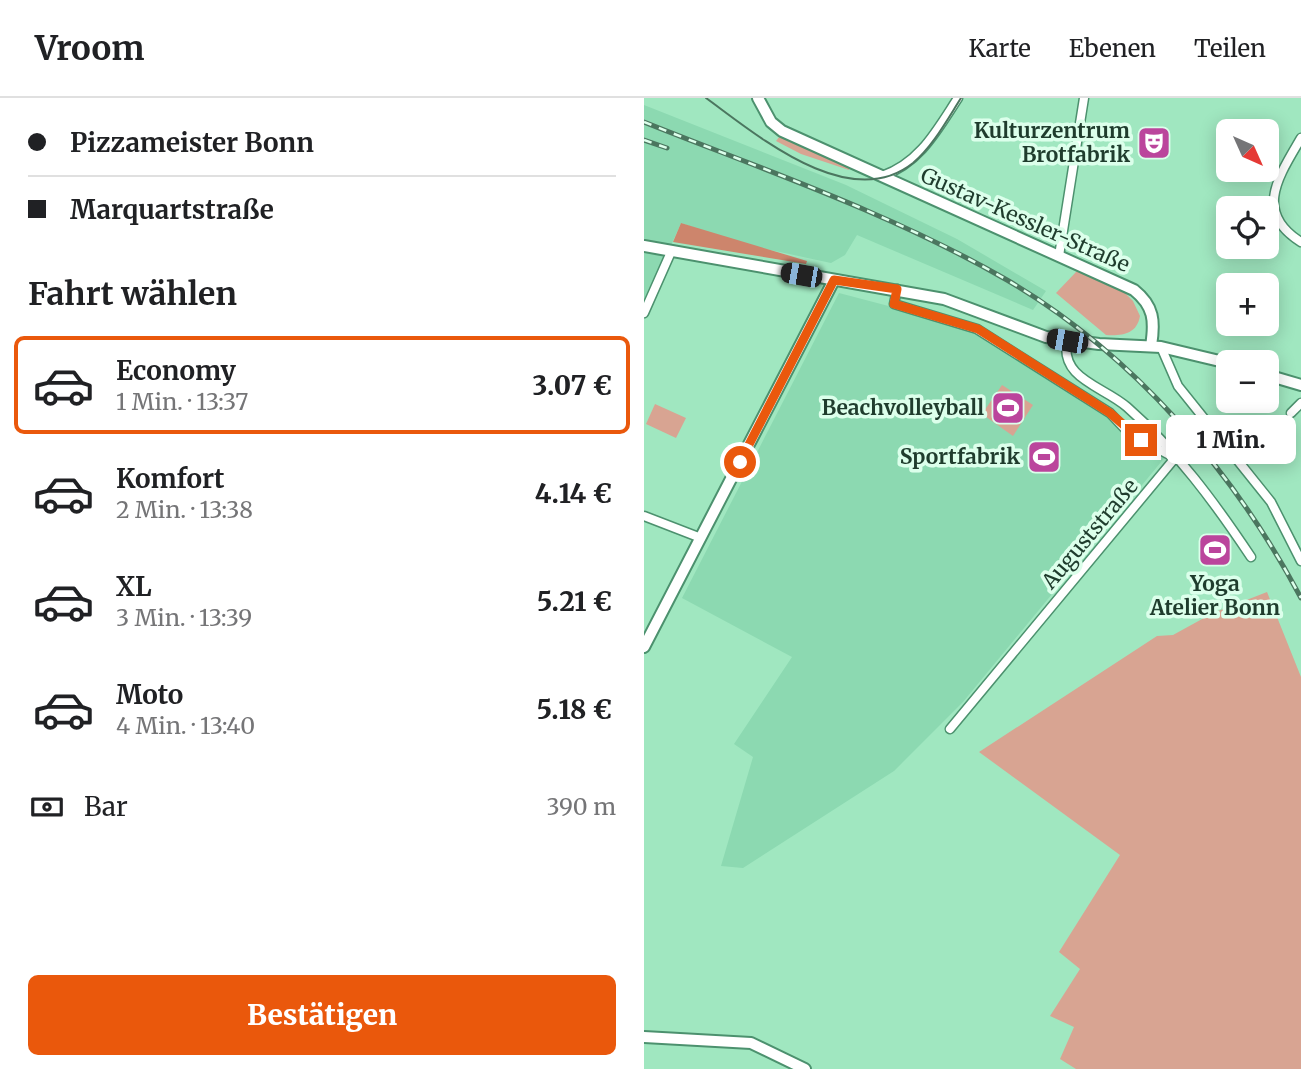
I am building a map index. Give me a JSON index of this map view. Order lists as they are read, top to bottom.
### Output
{
  "streets": {
    "main road": ["Gustav-Kessler-Straße"],
    "street": ["Auguststraße"]
  },
  "places": {
    "theatre": ["Kulturzentrum Brotfabrik"],
    "sports": ["Beachvolleyball", "Sportfabrik", "Yoga Atelier Bonn"]
  },
  "north": "bottom right",
  "page": {
    "header": "Vroom",
    "nav": ["Karte", "Ebenen", "Teilen"],
    "banner": ["Pizzameister Bonn", "Marquartstraße"],
    "map_buttons": ["+", "−"],
    "heading": "Fahrt wählen",
    "list": [
      {
        "name": "Economy",
        "note": "1 Min. · 13:37",
        "value": "3.07 €"
      },
      {
        "name": "Komfort",
        "note": "2 Min. · 13:38",
        "value": "4.14 €"
      },
      {
        "name": "XL",
        "note": "3 Min. · 13:39",
        "value": "5.21 €"
      },
      {
        "name": "Moto",
        "note": "4 Min. · 13:40",
        "value": "5.18 €"
      }
    ],
    "bubble": "1 Min.",
    "pay": ["Bar", "390 m"],
    "buttons": "Bestätigen"
  }
}
